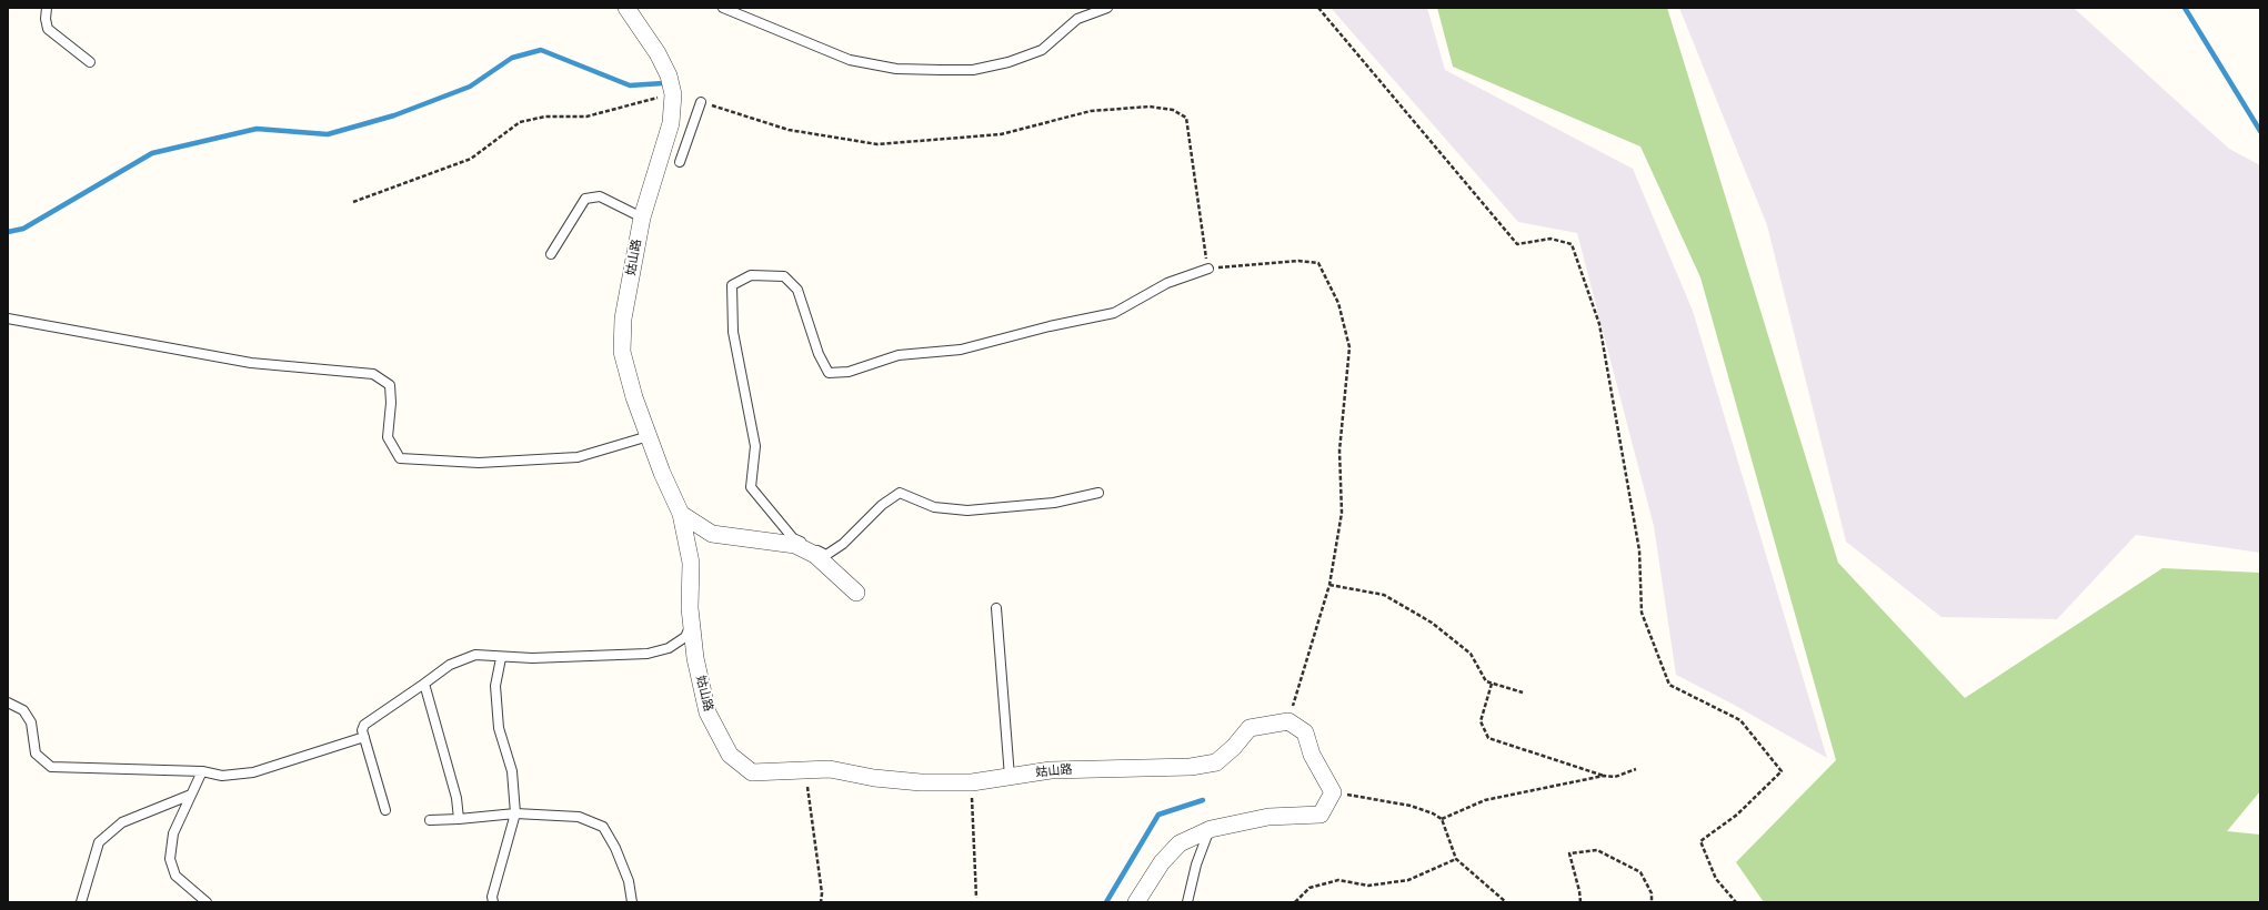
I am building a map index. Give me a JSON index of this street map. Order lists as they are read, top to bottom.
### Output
{
  "streets": {
    "street": ["姑山路"]
  }
}
